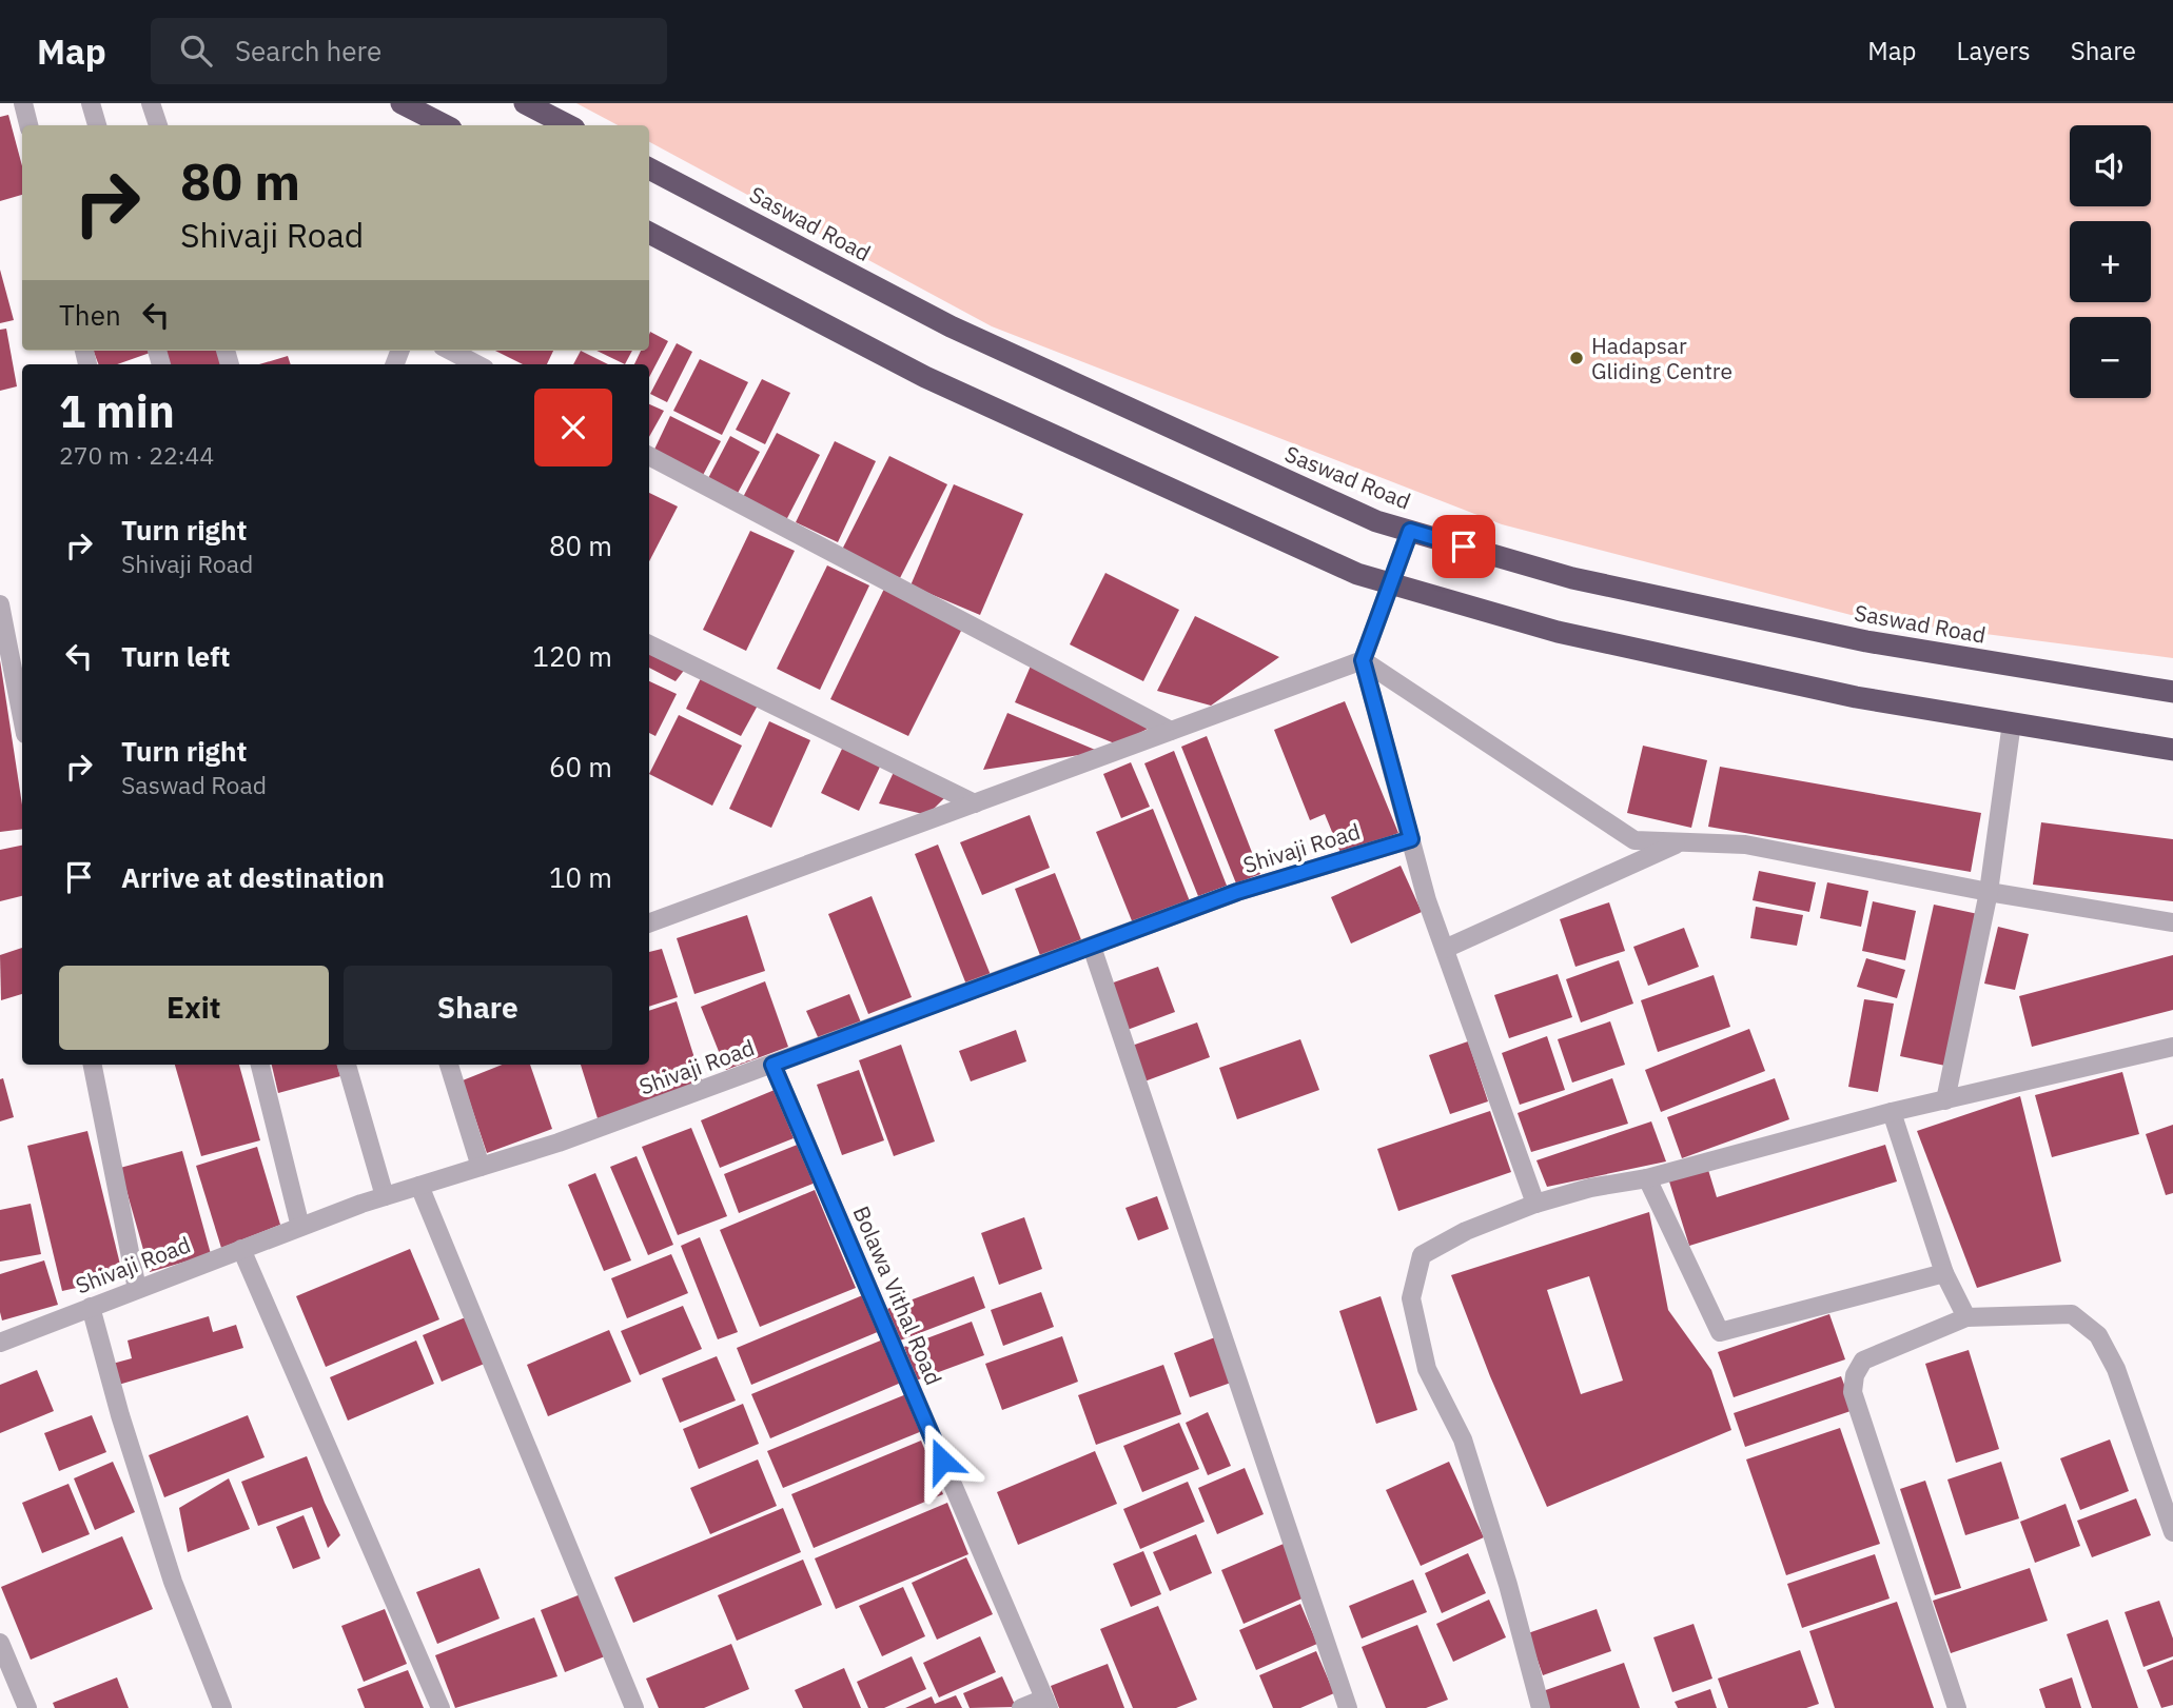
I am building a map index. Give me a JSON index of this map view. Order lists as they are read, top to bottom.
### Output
{
  "streets": {
    "highway": ["Saswad Road"],
    "street": ["Shivaji Road", "Bolawa Vithal Road"]
  },
  "crossings": [
    ["Shivaji Road", "Bolawa Vithal Road"]
  ],
  "places": ["Hadapsar Gliding Centre"],
  "page": {
    "header": "Map",
    "search": "Search here",
    "nav": ["Map", "Layers", "Share"],
    "map_buttons": ["+", "−"],
    "turn": ["80 m", "Shivaji Road"],
    "then": "Then",
    "heading": ["1 min", "270 m · 22:44"],
    "list": [
      {
        "name": "Turn right",
        "note": "Shivaji Road",
        "value": "80 m"
      },
      {
        "name": "Turn left",
        "value": "120 m"
      },
      {
        "name": "Turn right",
        "note": "Saswad Road",
        "value": "60 m"
      },
      {
        "name": "Arrive at destination",
        "value": "10 m"
      }
    ],
    "buttons": ["Exit", "Share"]
  }
}
